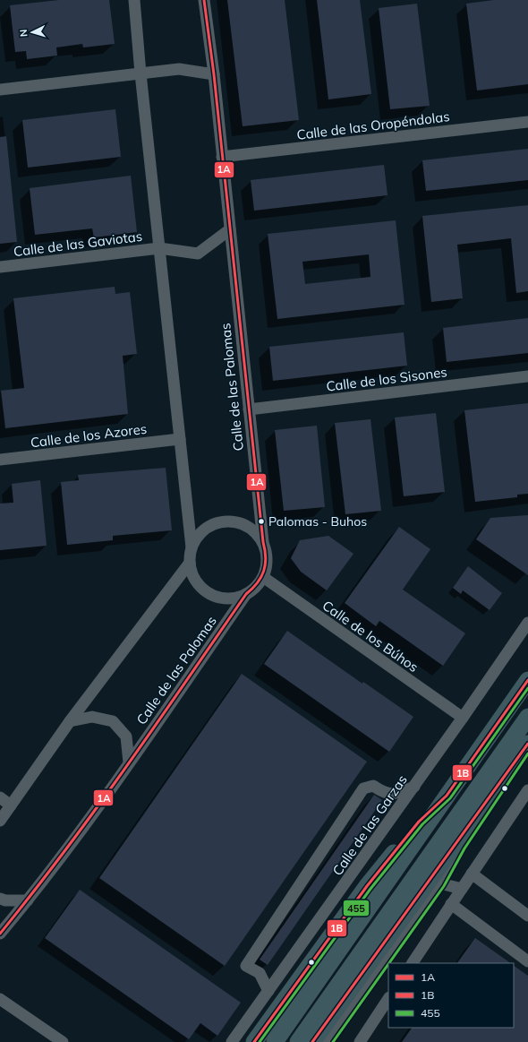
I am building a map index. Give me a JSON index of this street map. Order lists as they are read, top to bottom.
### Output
{
  "streets": {
    "street": [
      "Calle de las Oropéndolas",
      "Calle de las Gaviotas",
      "Calle de los Sisones",
      "Calle de las Palomas",
      "Calle de los Azores",
      "Calle de los Búhos",
      "Calle de las Garzas"
    ]
  },
  "crossings": [
    ["Calle de las Oropéndolas", "Calle de las Palomas"],
    ["Calle de los Sisones", "Calle de las Palomas"],
    ["Calle de las Palomas", "Calle de los Búhos"],
    ["Calle de los Búhos", "Calle de las Garzas"]
  ],
  "places": ["Palomas - Buhos"],
  "lines": ["transit line 1A", "transit line 1B", "transit line 455"],
  "legend": ["1A", "1B", "455"],
  "north": "left"
}
